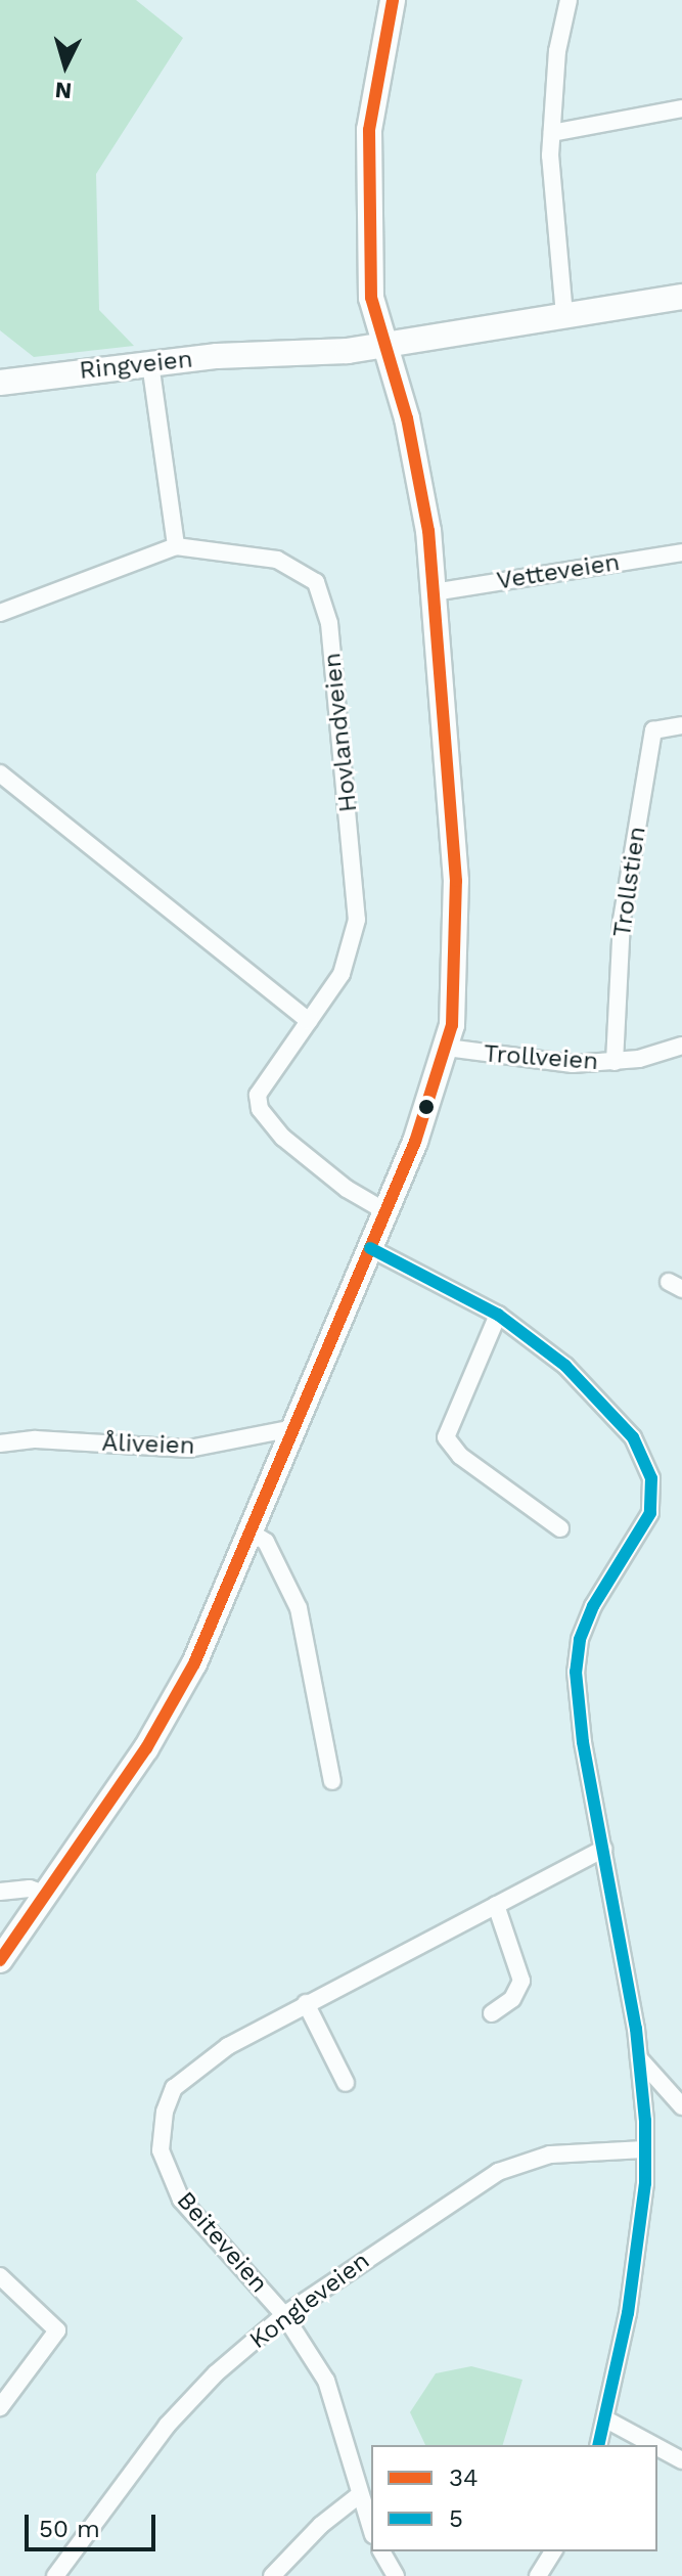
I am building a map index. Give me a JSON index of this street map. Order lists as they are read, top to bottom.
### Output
{
  "streets": {
    "main road": ["Ringveien"],
    "street": [
      "Vetteveien",
      "Hovlandveien",
      "Trollstien",
      "Trollveien",
      "Åliveien",
      "Beiteveien",
      "Kongleveien"
    ]
  },
  "crossings": [
    ["Trollstien", "Trollveien"],
    ["Beiteveien", "Kongleveien"]
  ],
  "lines": ["transit line 34", "transit line 5"],
  "legend": ["34", "5"],
  "scale_bar": "50 m",
  "north": "bottom"
}
